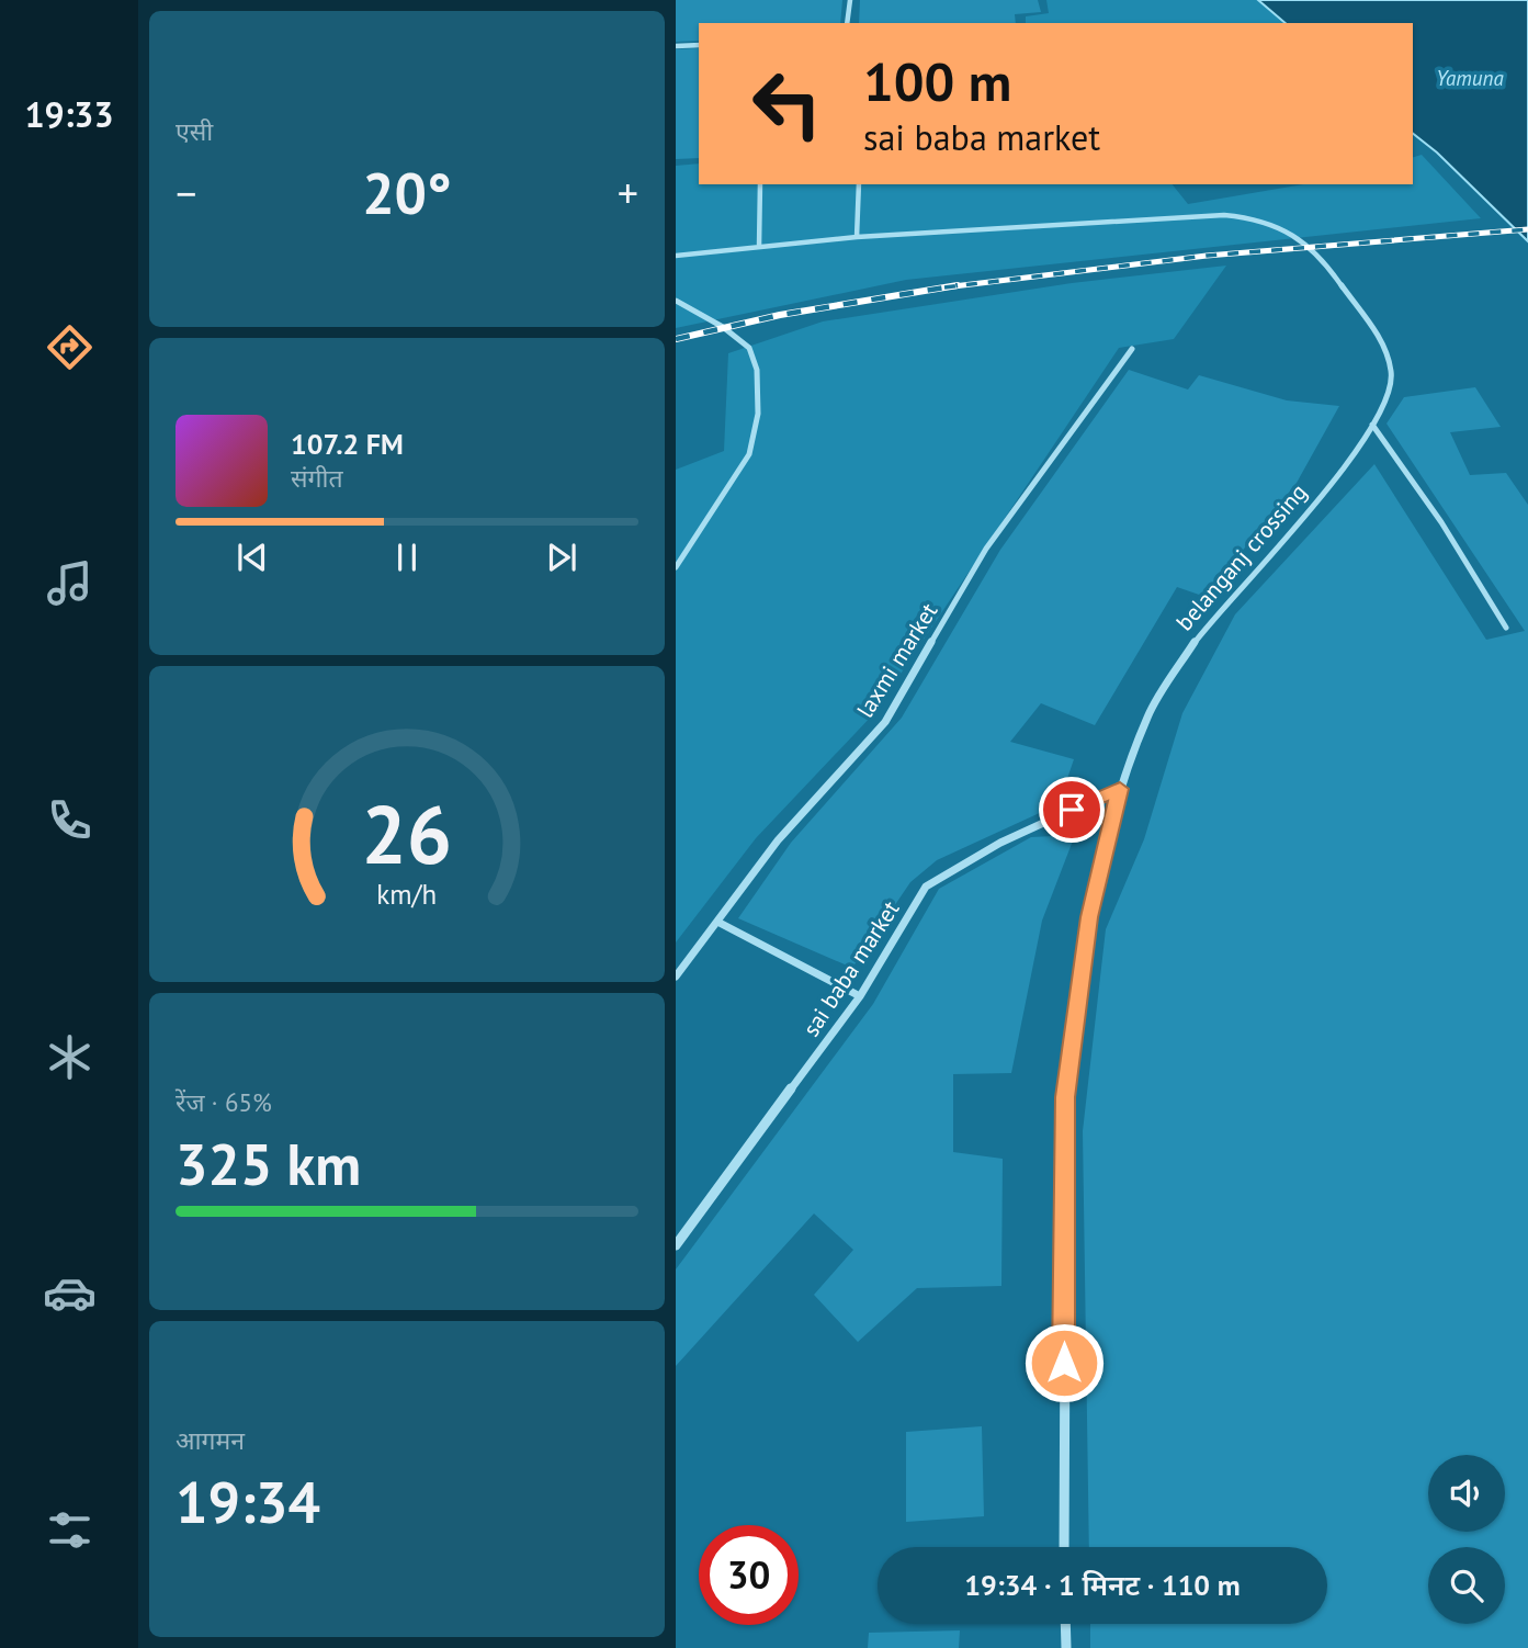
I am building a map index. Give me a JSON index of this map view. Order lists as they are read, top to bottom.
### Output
{
  "streets": {
    "street": ["belanganj crossing", "laxmi market", "sai baba market"]
  },
  "crossings": [
    ["belanganj crossing", "sai baba market"]
  ],
  "water": ["Yamuna"],
  "page": {
    "tabs": "19:33",
    "tile": [
      "एसी",
      ["रेंज · 65%", "325 km"],
      ["आगमन", "19:34"]
    ],
    "turn": ["100 m", "sai baba market"],
    "heat": ["−", "20°", "+"],
    "song": ["107.2 FM", "संगीत"],
    "limit": "30",
    "trip": "19:34 · 1 मिनट · 110 m",
    "gauge": ["26", "km/h"]
  }
}
